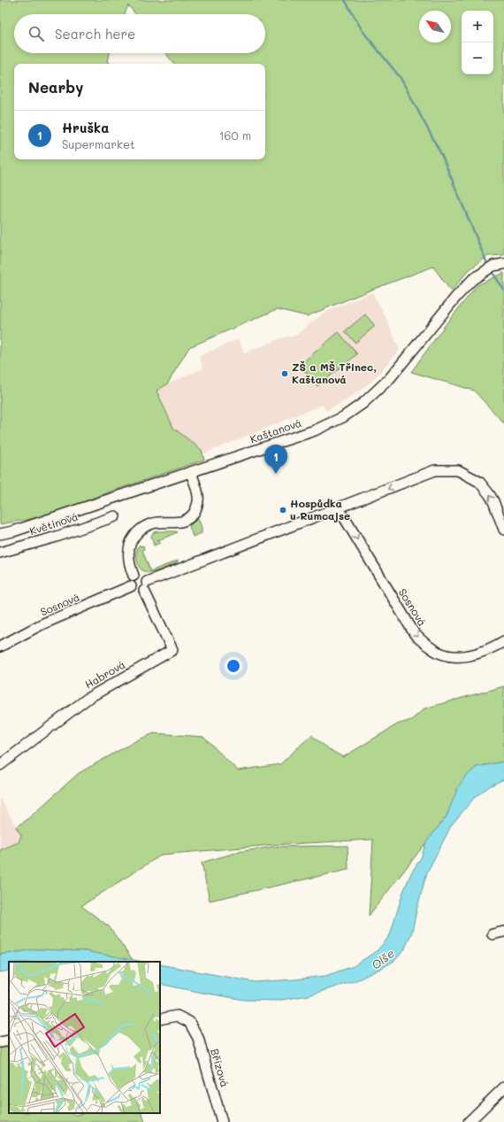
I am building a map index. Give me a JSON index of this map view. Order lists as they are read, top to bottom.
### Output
{
  "streets": {
    "street": [
      "Kaštanová",
      "Květinová",
      "Sosnová",
      "Habrová",
      "Břízová"
    ]
  },
  "crossings": [
    ["Sosnová", "Habrová"]
  ],
  "one_way": ["Sosnová"],
  "water": ["Olše"],
  "places": ["ZŠ a MŠ Třinec, Kaštanová", "Hospůdka u Rumcajse"],
  "north": "top left",
  "page": {
    "map_buttons": ["+", "−"],
    "search": "Search here",
    "heading": "Nearby",
    "list": [
      {
        "mark": "1",
        "name": "Hruška",
        "note": "Supermarket",
        "value": "160 m"
      }
    ],
    "pins": "1"
  }
}
